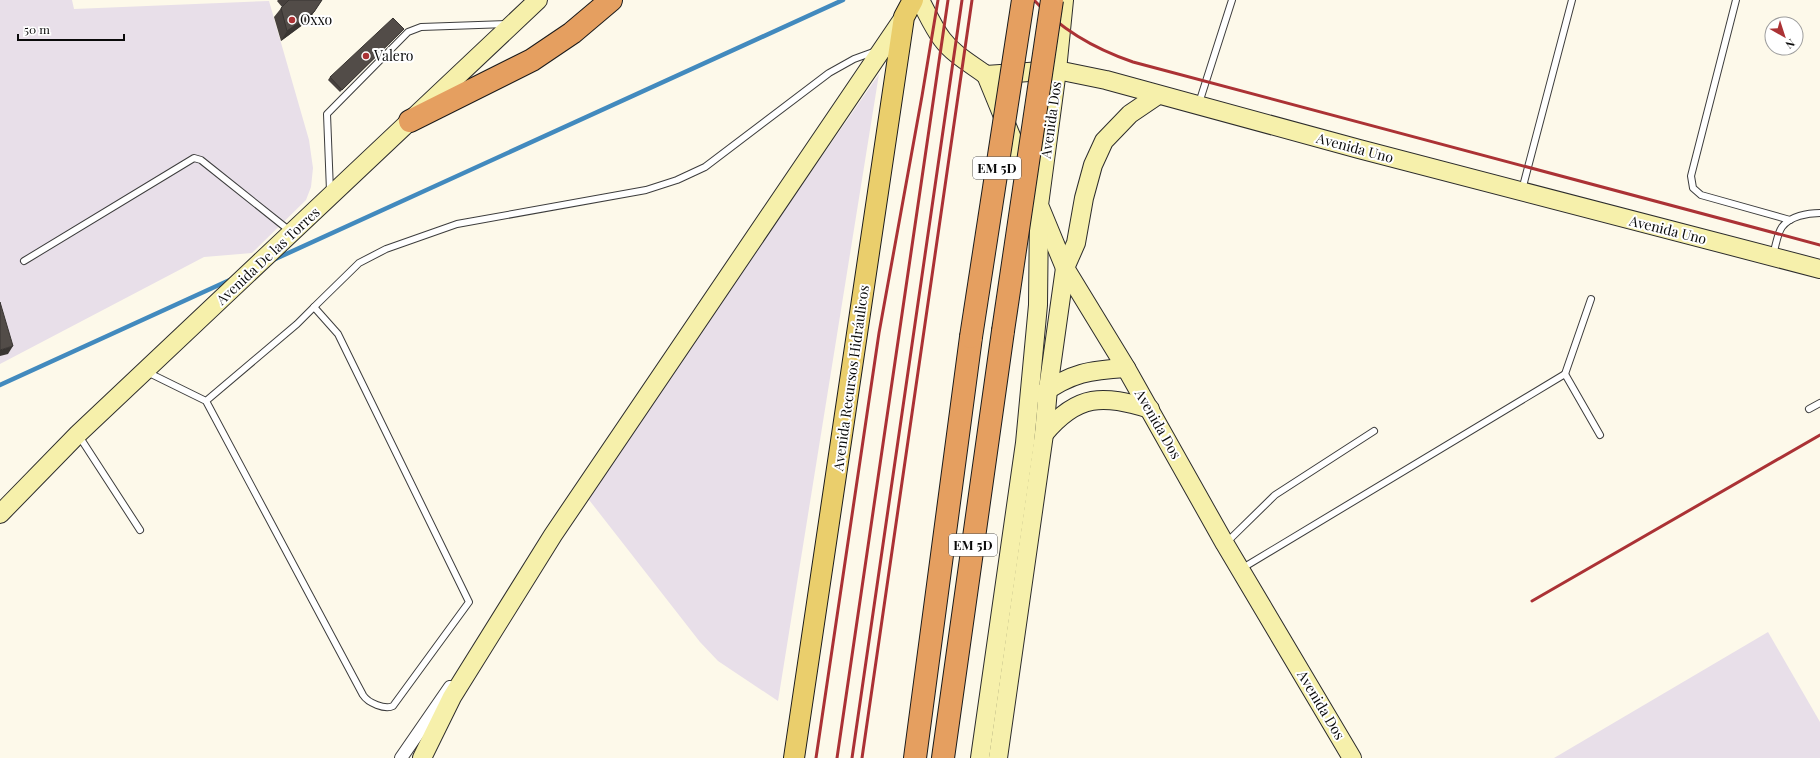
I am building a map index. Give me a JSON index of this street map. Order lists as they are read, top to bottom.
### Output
{
  "streets": {
    "highway": ["EM 5D"],
    "main road": [
      "Avenida Dos",
      "Avenida Uno",
      "Avenida De las Torres",
      "Avenida Recursos Hidráulicos"
    ]
  },
  "crossings": [
    ["Avenida Dos", "Avenida Uno"]
  ],
  "places": ["Oxxo", "Valero"],
  "scale_bar": "50 m",
  "north": "bottom right"
}
